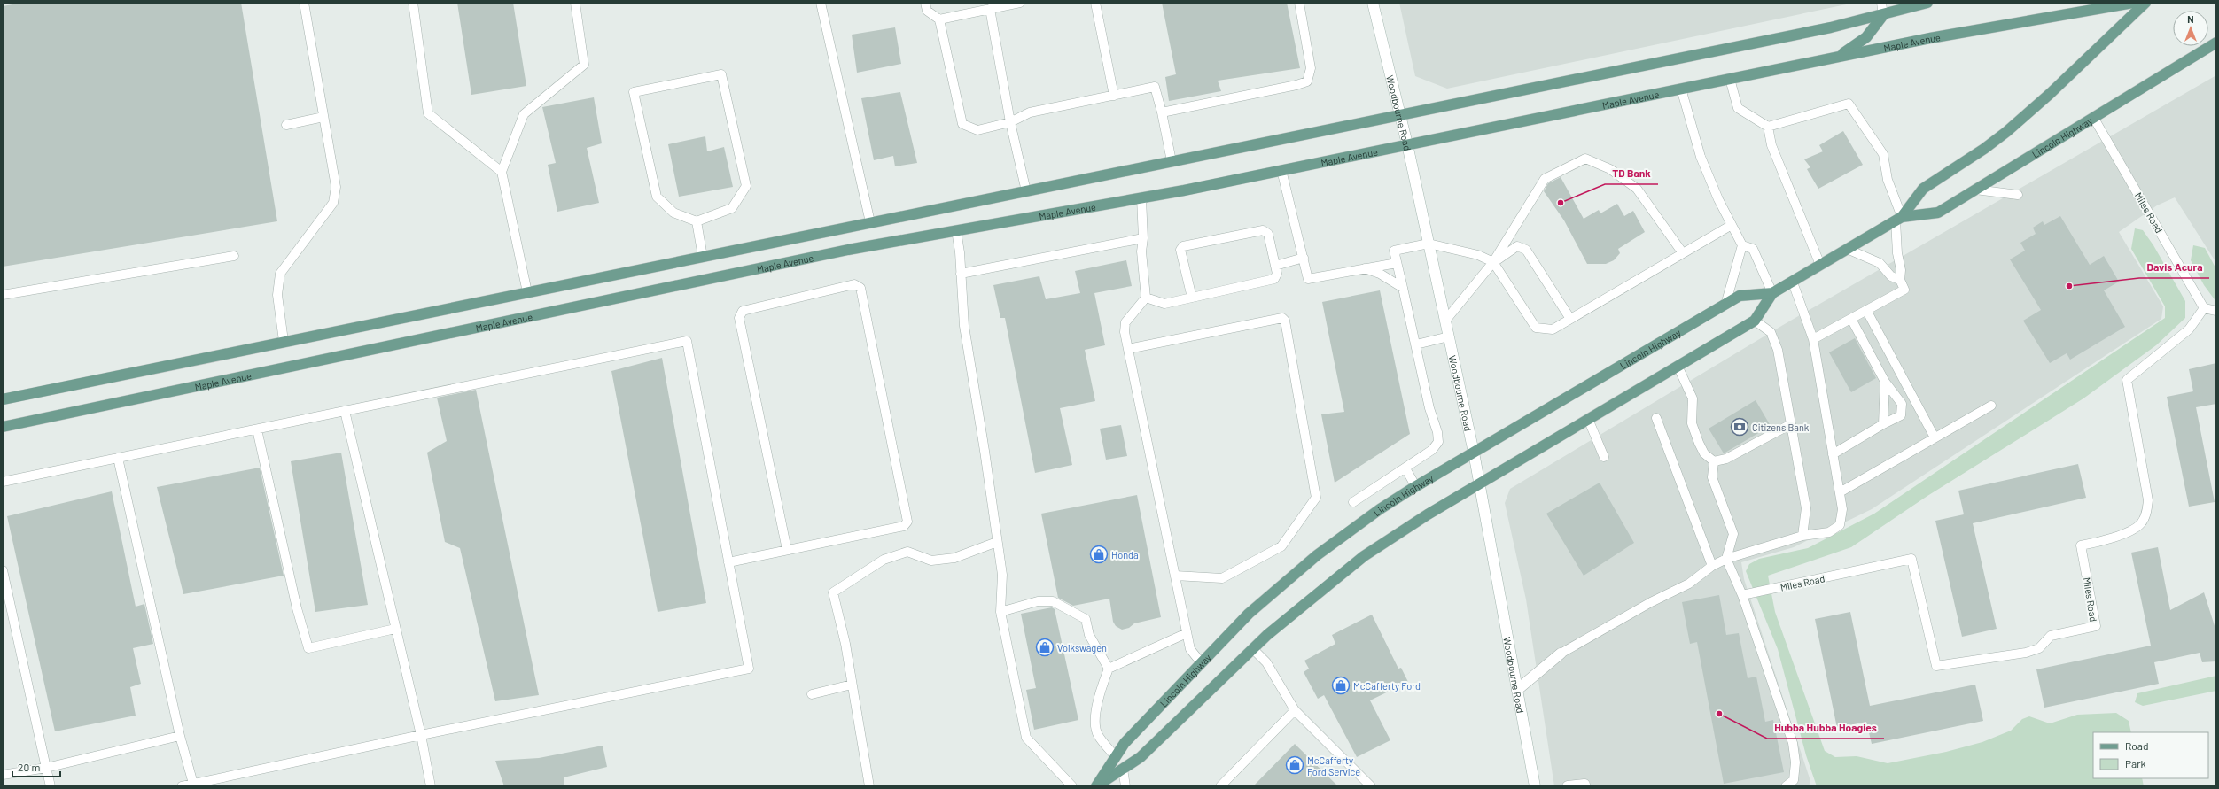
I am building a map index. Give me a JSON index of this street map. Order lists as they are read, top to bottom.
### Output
{
  "streets": {
    "main road": ["Maple Avenue", "Woodbourne Road", "Lincoln Highway"],
    "lane": ["Miles Road"]
  },
  "crossings": [
    ["Maple Avenue", "Woodbourne Road"],
    ["Woodbourne Road", "Lincoln Highway"],
    ["Lincoln Highway", "Miles Road"]
  ],
  "places": {
    "other": ["TD Bank", "Davis Acura", "Hubba Hubba Hoagies"],
    "bank": ["Citizens Bank"],
    "shop": [
      "Honda",
      "Volkswagen",
      "McCafferty Ford",
      "McCafferty Ford Service"
    ]
  },
  "legend": ["Road", "Park"],
  "scale_bar": "20 m",
  "north": "top"
}
